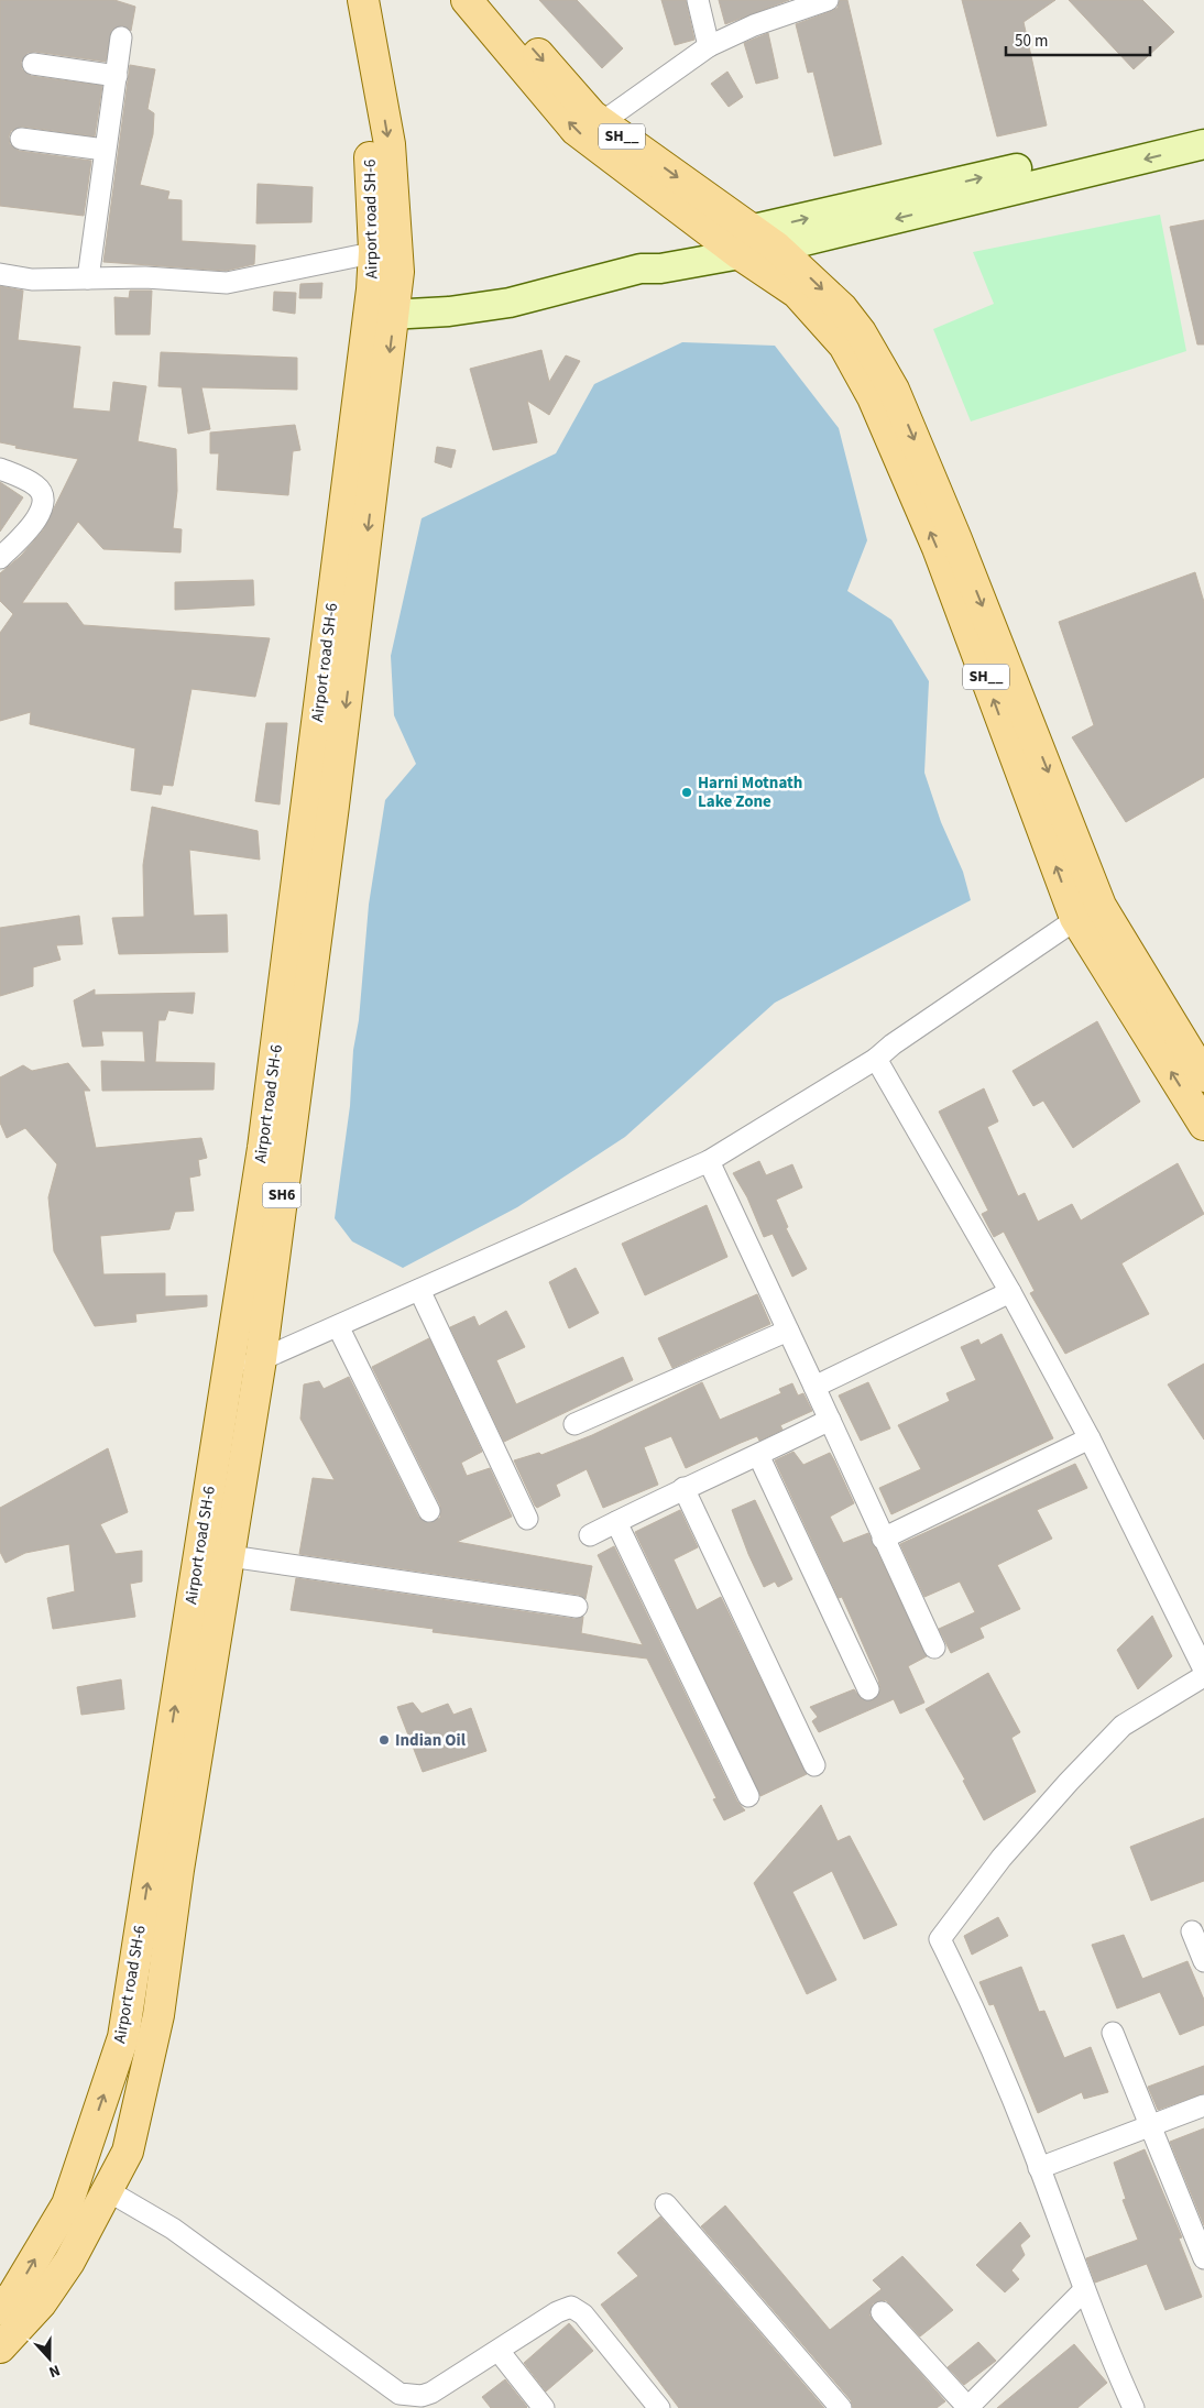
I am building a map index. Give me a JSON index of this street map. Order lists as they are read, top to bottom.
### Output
{
  "streets": {
    "main road": ["SH__", "Airport road SH-6", "SH6"]
  },
  "crossings": [
    ["Airport road SH-6", "SH6"]
  ],
  "places": ["Harni Motnath Lake Zone", "Indian Oil"],
  "scale_bar": "50 m",
  "north": "bottom"
}
